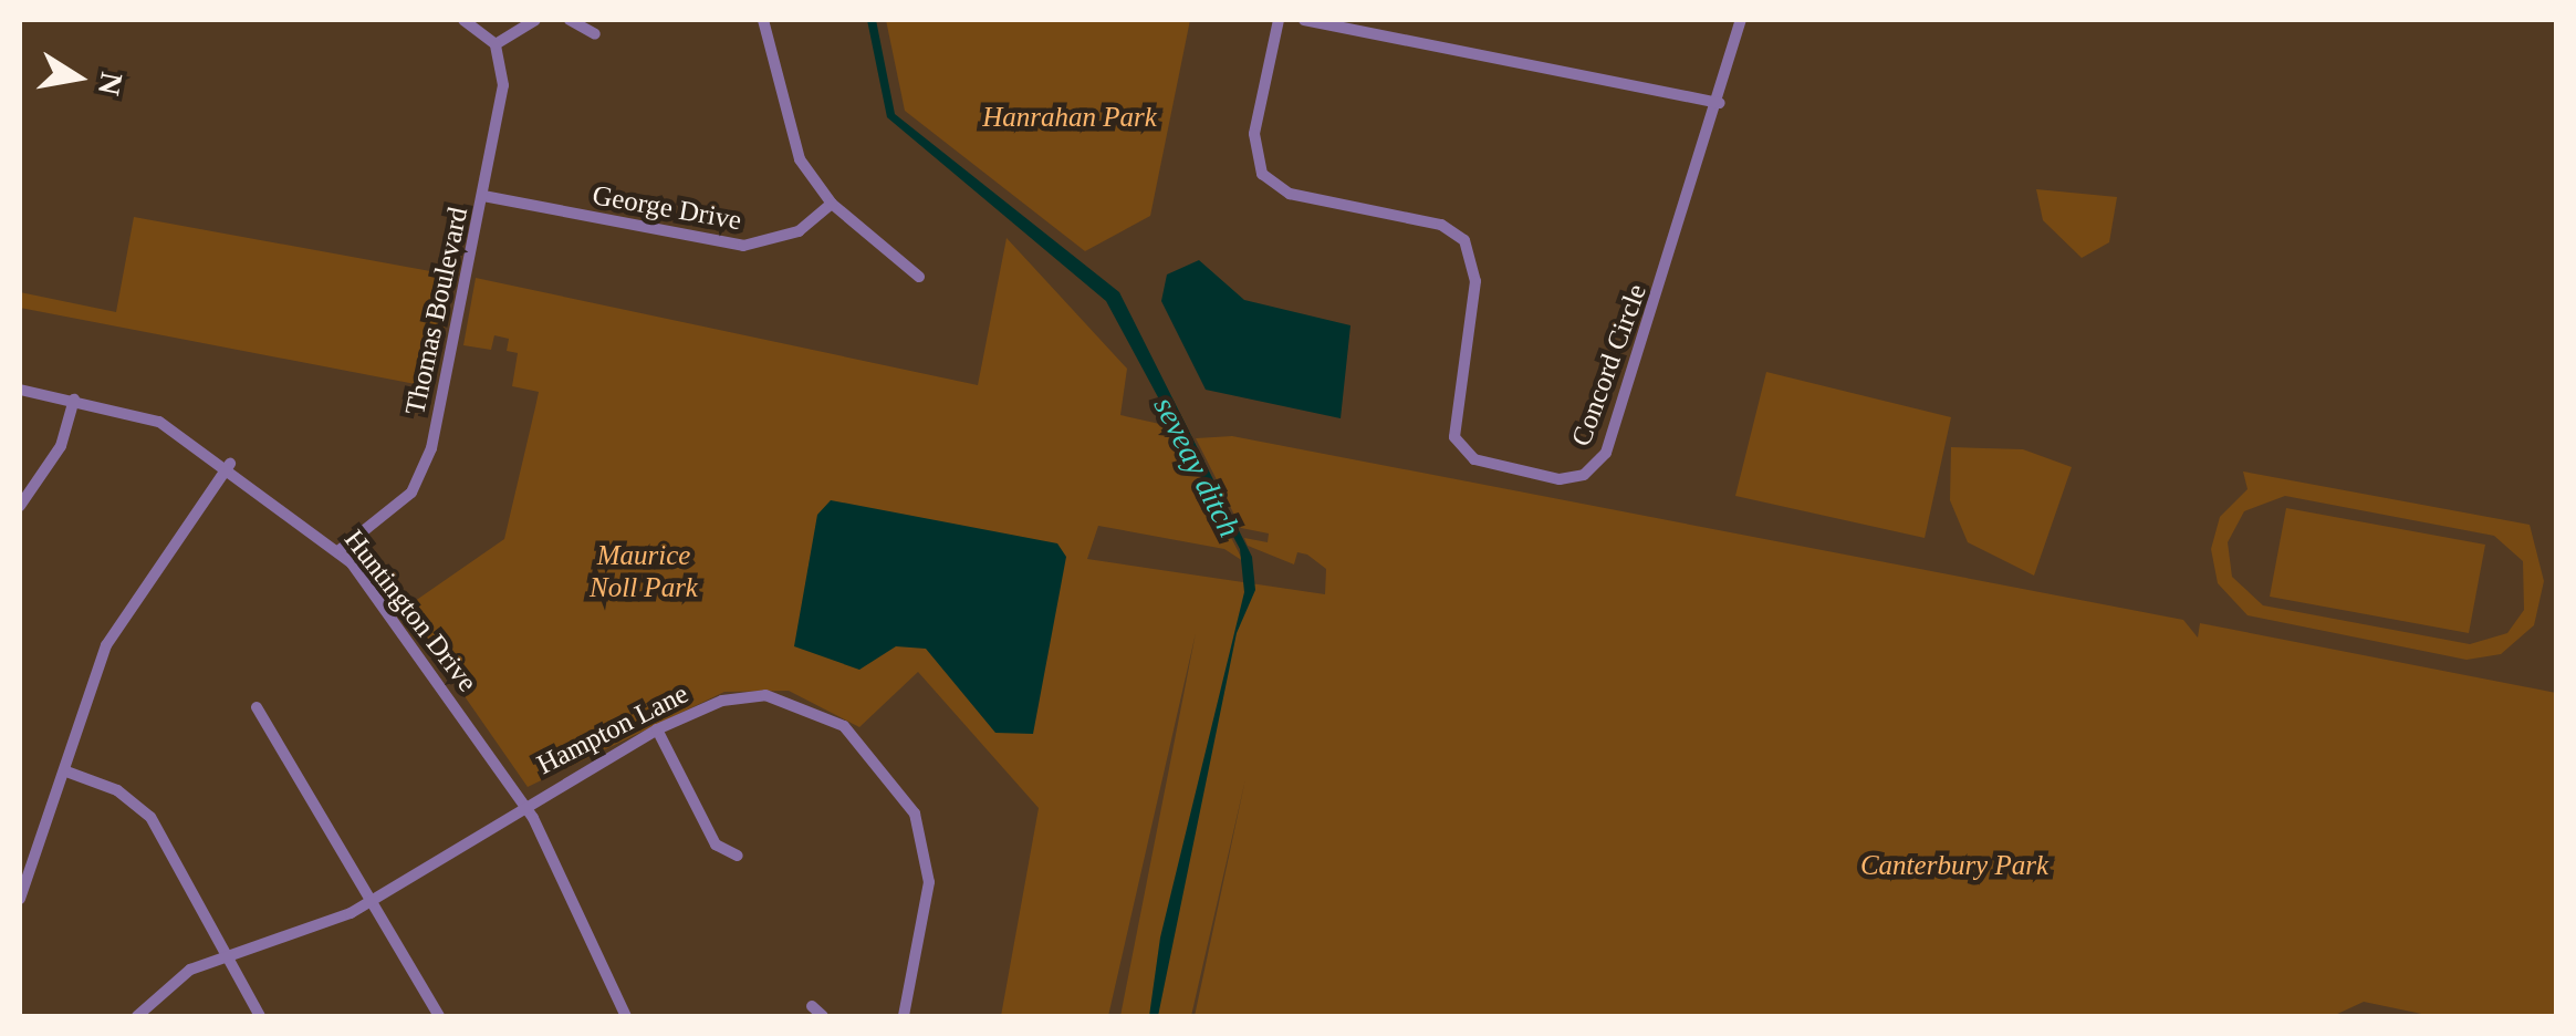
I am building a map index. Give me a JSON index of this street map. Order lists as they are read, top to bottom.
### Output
{
  "streets": {
    "street": [
      "George Drive",
      "Thomas Boulevard",
      "Concord Circle",
      "Huntington Drive",
      "Hampton Lane"
    ]
  },
  "crossings": [
    ["George Drive", "Thomas Boulevard"],
    ["Thomas Boulevard", "Huntington Drive"],
    ["Huntington Drive", "Hampton Lane"]
  ],
  "water": ["seveay ditch"],
  "parks": ["Hanrahan Park", "Maurice Noll Park", "Canterbury Park"],
  "north": "right"
}
